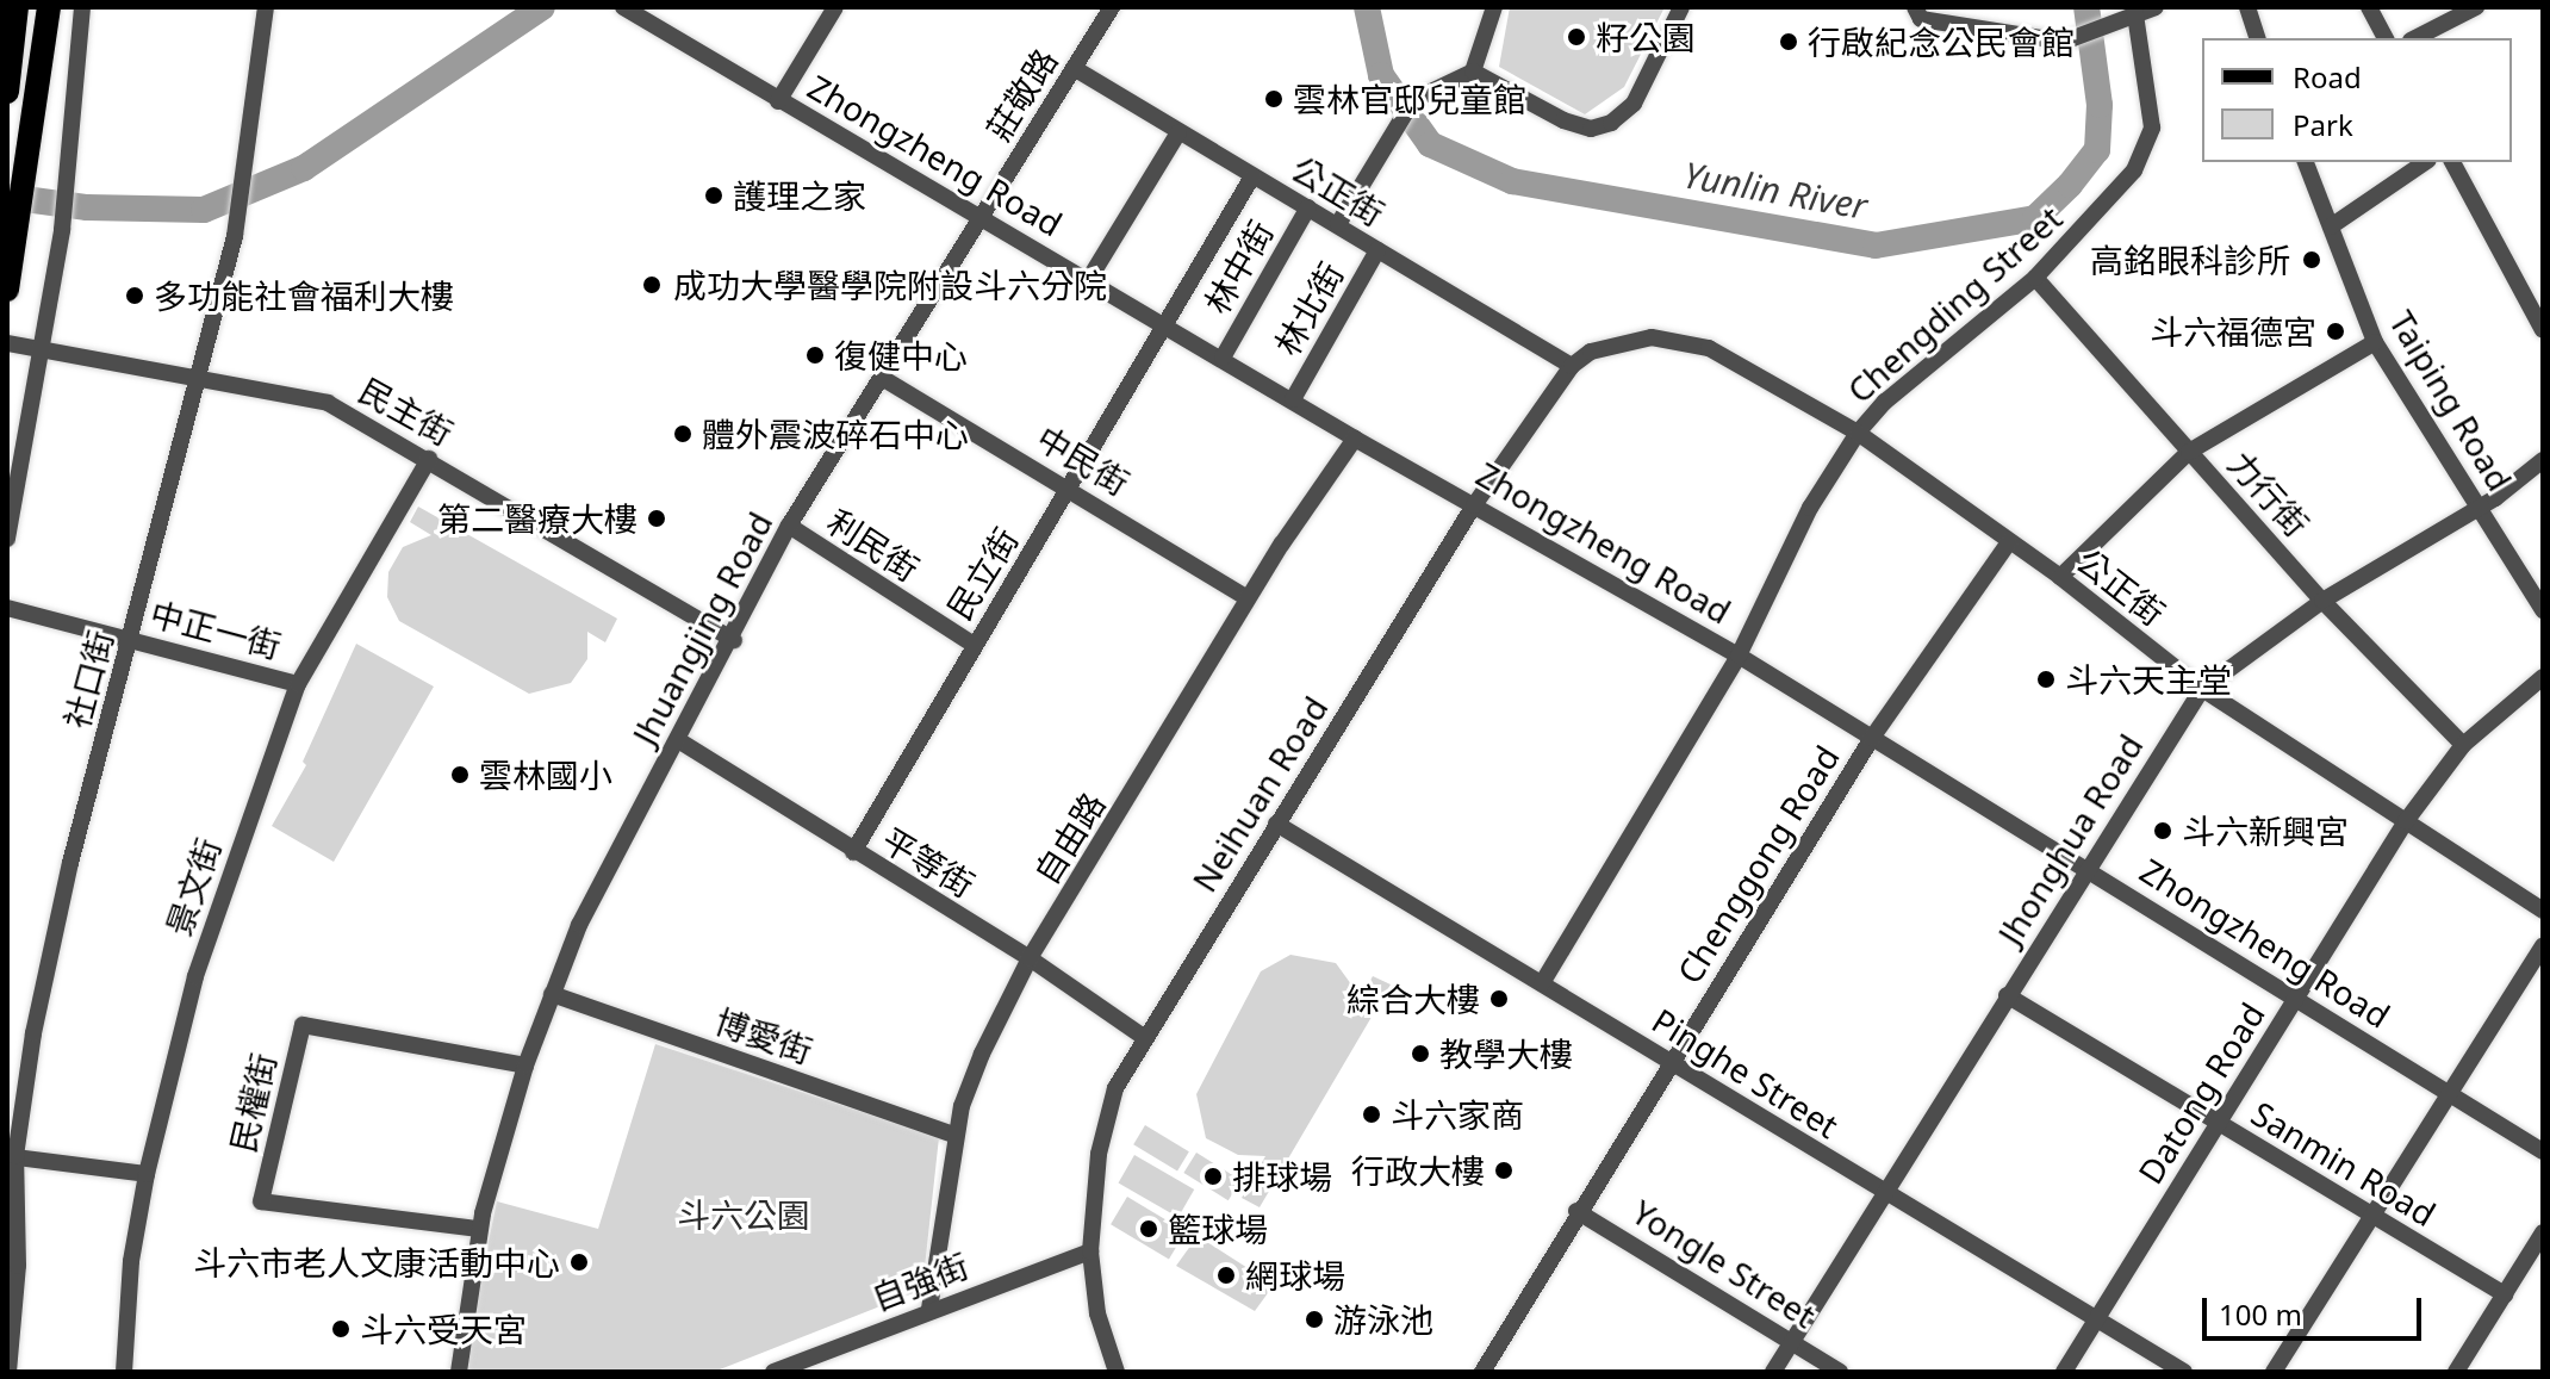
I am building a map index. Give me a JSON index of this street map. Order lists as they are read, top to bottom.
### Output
{
  "streets": {
    "street": [
      "莊敬路",
      "Zhongzheng Road",
      "公正街",
      "林中街",
      "Chengding Street",
      "林北街",
      "Taiping Road",
      "民主街",
      "中民街",
      "力行街",
      "利民街",
      "民立街",
      "Jhuangjing Road",
      "中正一街",
      "社口街",
      "Neihuan Road",
      "自由路",
      "Jhonghua Road",
      "平等街",
      "Chenggong Road",
      "景文街",
      "博愛街",
      "Pinghe Street",
      "Datong Road",
      "民權街",
      "Sanmin Road",
      "Yongle Street",
      "自強街"
    ]
  },
  "crossings": [
    ["莊敬路", "Zhongzheng Road"],
    ["莊敬路", "公正街"],
    ["莊敬路", "Jhuangjing Road"],
    ["Zhongzheng Road", "林中街"],
    ["Zhongzheng Road", "Chengding Street"],
    ["Zhongzheng Road", "林北街"],
    ["Zhongzheng Road", "民立街"],
    ["Zhongzheng Road", "Jhuangjing Road"],
    ["Zhongzheng Road", "Neihuan Road"],
    ["Zhongzheng Road", "自由路"],
    ["Zhongzheng Road", "Jhonghua Road"],
    ["Zhongzheng Road", "Chenggong Road"],
    ["Zhongzheng Road", "Datong Road"],
    ["公正街", "林中街"],
    ["公正街", "Chengding Street"],
    ["公正街", "林北街"],
    ["公正街", "民立街"],
    ["公正街", "Neihuan Road"],
    ["公正街", "Jhonghua Road"],
    ["公正街", "Chenggong Road"],
    ["公正街", "Datong Road"],
    ["Chengding Street", "力行街"],
    ["Chengding Street", "Pinghe Street"],
    ["Taiping Road", "Jhonghua Road"],
    ["民主街", "Jhuangjing Road"],
    ["民主街", "社口街"],
    ["民主街", "景文街"],
    ["中民街", "民立街"],
    ["中民街", "Jhuangjing Road"],
    ["中民街", "自由路"],
    ["力行街", "Jhonghua Road"],
    ["力行街", "Datong Road"],
    ["利民街", "民立街"],
    ["利民街", "Jhuangjing Road"],
    ["民立街", "平等街"],
    ["Jhuangjing Road", "平等街"],
    ["Jhuangjing Road", "博愛街"],
    ["Jhuangjing Road", "民權街"],
    ["中正一街", "社口街"],
    ["中正一街", "景文街"],
    ["Neihuan Road", "平等街"],
    ["Neihuan Road", "Pinghe Street"],
    ["Neihuan Road", "自強街"],
    ["自由路", "平等街"],
    ["自由路", "博愛街"],
    ["自由路", "自強街"],
    ["Jhonghua Road", "Pinghe Street"],
    ["Jhonghua Road", "Sanmin Road"],
    ["Jhonghua Road", "Yongle Street"],
    ["Chenggong Road", "Pinghe Street"],
    ["Chenggong Road", "Yongle Street"],
    ["Pinghe Street", "Datong Road"],
    ["Datong Road", "Sanmin Road"]
  ],
  "water": ["Yunlin River"],
  "parks": ["斗六公園"],
  "places": [
    "籽公園",
    "行啟紀念公民會館",
    "雲林官邸兒童館",
    "護理之家",
    "高銘眼科診所",
    "成功大學醫學院附設斗六分院",
    "多功能社會福利大樓",
    "斗六福德宮",
    "復健中心",
    "體外震波碎石中心",
    "第二醫療大樓",
    "斗六天主堂",
    "雲林國小",
    "斗六新興宮",
    "綜合大樓",
    "教學大樓",
    "斗六家商",
    "行政大樓",
    "排球場",
    "籃球場",
    "斗六市老人文康活動中心",
    "網球場",
    "游泳池",
    "斗六受天宮"
  ],
  "legend": ["Road", "Park"],
  "scale_bar": "100 m"
}
